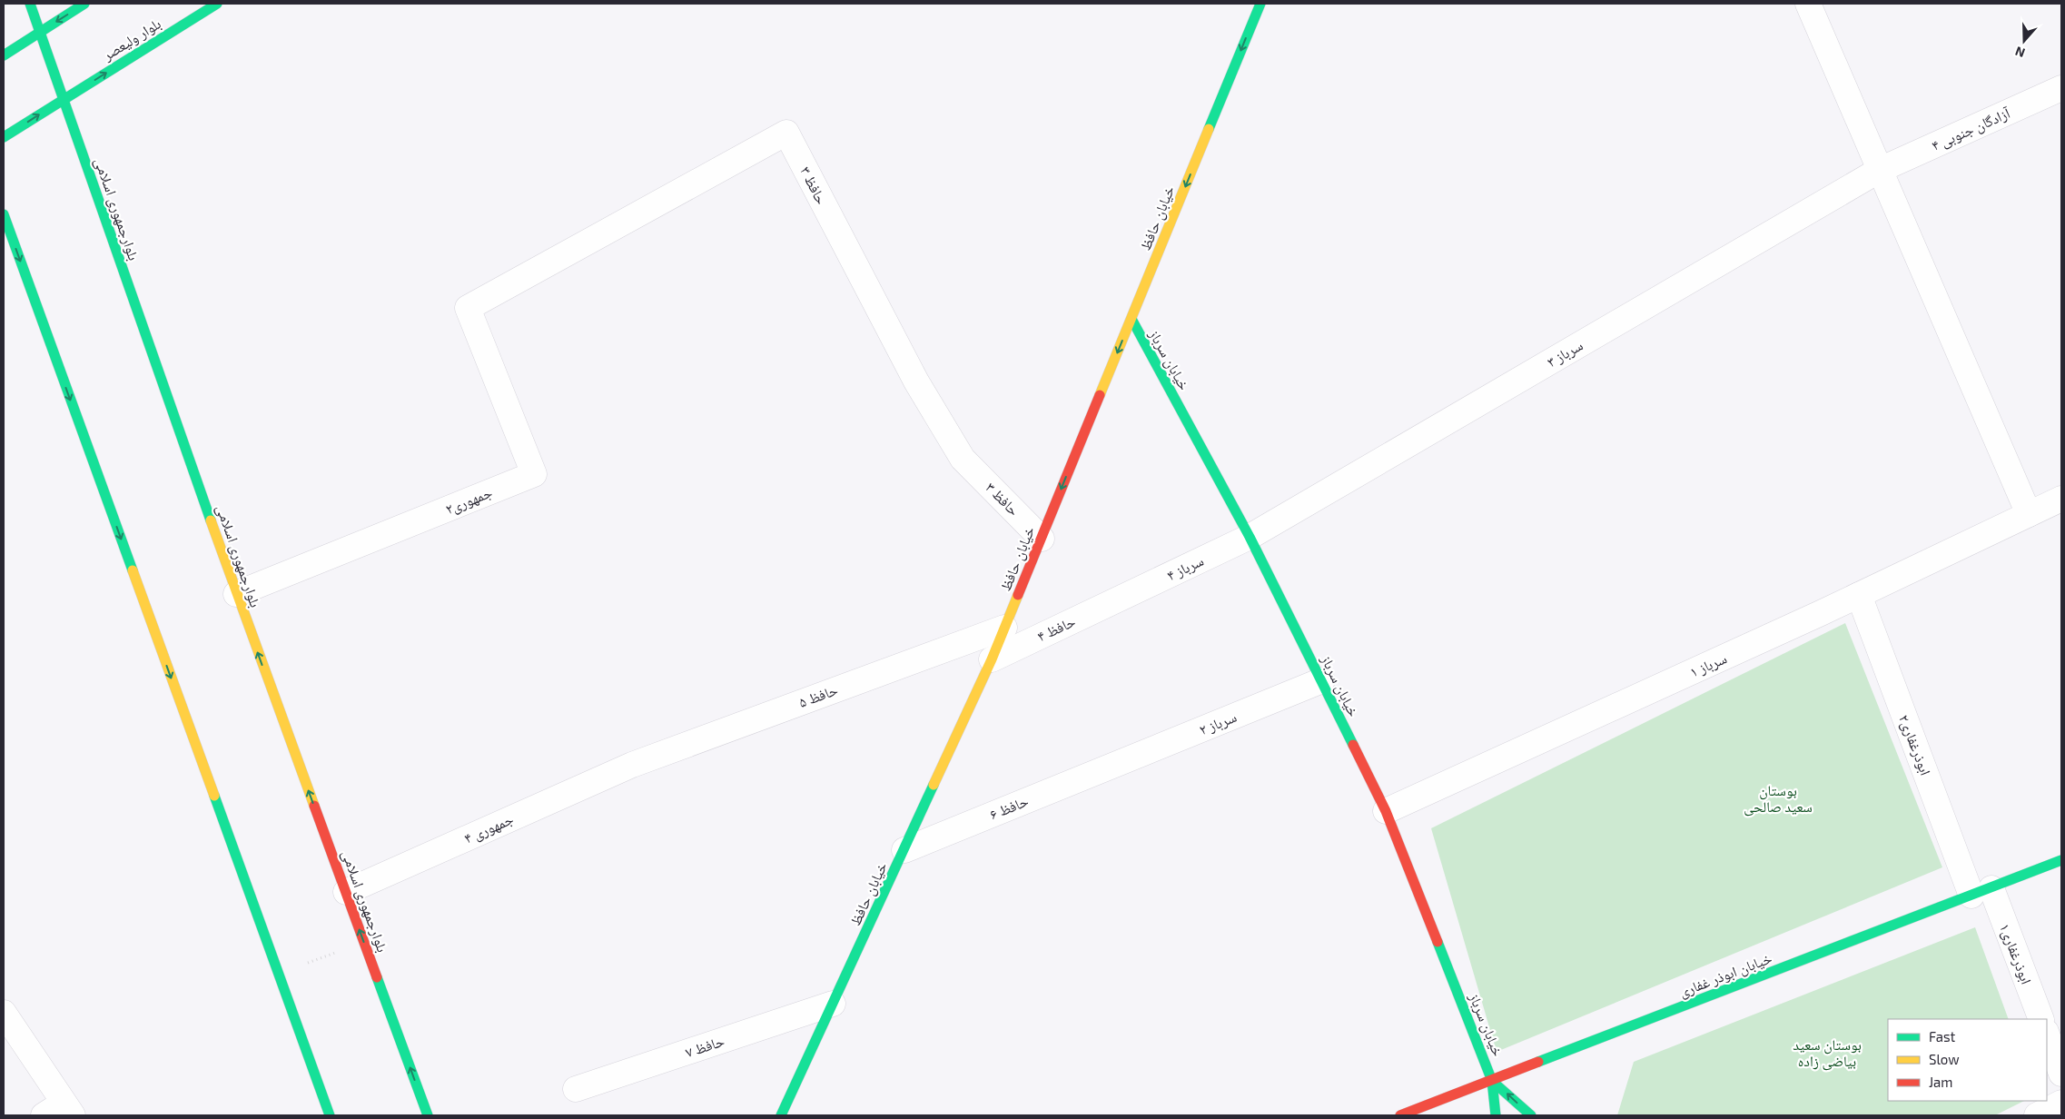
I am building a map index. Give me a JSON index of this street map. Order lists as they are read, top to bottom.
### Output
{
  "streets": {
    "street": [
      "بلوار ولیعصر",
      "آزادگان جنوبی ۴",
      "حافظ ۳",
      "بلوارجمهوری اسلامی",
      "خیابان حافظ",
      "سرباز ۳",
      "خیابان سرباز",
      "جمهوری۲",
      "سرباز ۴",
      "حافظ ۴",
      "سرباز ۱",
      "حافظ ۵",
      "سرباز ۲",
      "ابوذرغفاری۲",
      "حافظ ۶",
      "جمهوری ۴",
      "ابوذرغفاری۱",
      "خیابان ابوذر غفاری",
      "حافظ ۷"
    ]
  },
  "crossings": [
    ["بلوار ولیعصر", "بلوارجمهوری اسلامی"],
    ["آزادگان جنوبی ۴", "سرباز ۳"],
    ["حافظ ۳", "خیابان حافظ"],
    ["حافظ ۳", "جمهوری۲"],
    ["بلوارجمهوری اسلامی", "جمهوری۲"],
    ["بلوارجمهوری اسلامی", "جمهوری ۴"],
    ["خیابان حافظ", "خیابان سرباز"],
    ["خیابان حافظ", "حافظ ۴"],
    ["خیابان حافظ", "حافظ ۵"],
    ["خیابان حافظ", "حافظ ۶"],
    ["خیابان حافظ", "حافظ ۷"],
    ["سرباز ۳", "خیابان سرباز"],
    ["سرباز ۳", "سرباز ۴"],
    ["خیابان سرباز", "سرباز ۴"],
    ["خیابان سرباز", "سرباز ۱"],
    ["خیابان سرباز", "سرباز ۲"],
    ["خیابان سرباز", "خیابان ابوذر غفاری"],
    ["سرباز ۴", "حافظ ۴"],
    ["سرباز ۱", "ابوذرغفاری۲"],
    ["حافظ ۵", "جمهوری ۴"],
    ["سرباز ۲", "حافظ ۶"],
    ["ابوذرغفاری۲", "ابوذرغفاری۱"],
    ["ابوذرغفاری۲", "خیابان ابوذر غفاری"],
    ["ابوذرغفاری۱", "خیابان ابوذر غفاری"]
  ],
  "one_way": ["خیابان حافظ"],
  "parks": ["بوستان سعید صالحی", "بوستان سعید بیاضی زاده"],
  "legend": ["Fast", "Slow", "Jam"],
  "north": "bottom"
}
